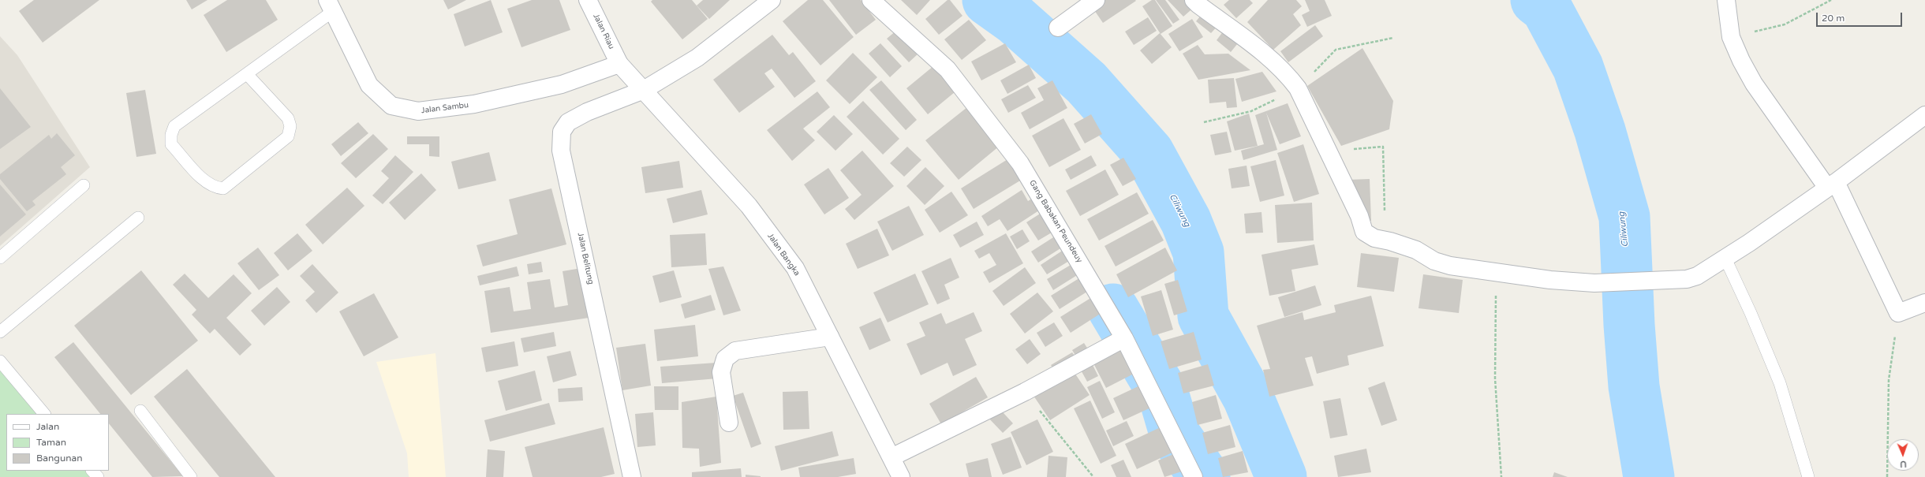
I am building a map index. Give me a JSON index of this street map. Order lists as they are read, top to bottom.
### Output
{
  "streets": {
    "street": [
      "Jalan Riau",
      "Jalan Sambu",
      "Gang Babakan Peundeuy",
      "Jalan Bangka",
      "Jalan Belitung"
    ]
  },
  "crossings": [
    ["Jalan Riau", "Jalan Sambu"],
    ["Jalan Riau", "Jalan Bangka"],
    ["Jalan Sambu", "Jalan Bangka"],
    ["Jalan Bangka", "Jalan Belitung"]
  ],
  "water": ["Ciliwung"],
  "legend": ["Jalan", "Taman", "Bangunan"],
  "scale_bar": "20 m",
  "north": "bottom"
}
